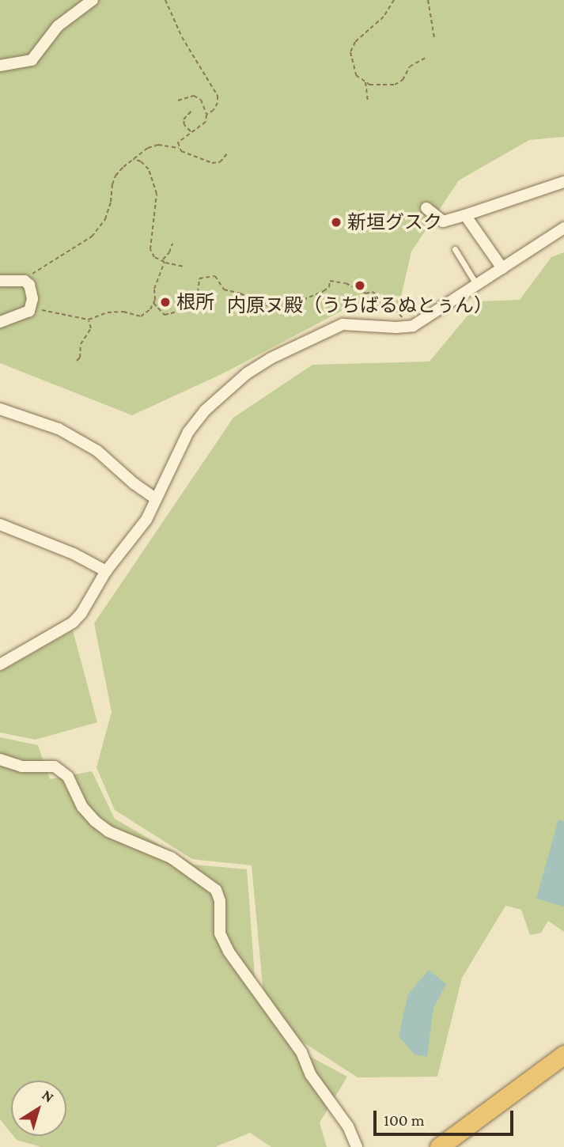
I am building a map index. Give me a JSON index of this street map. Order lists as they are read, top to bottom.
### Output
{
  "places": ["新垣グスク", "内原ヌ殿（うちばるぬとぅん）", "根所"],
  "scale_bar": "100 m",
  "north": "top right"
}
